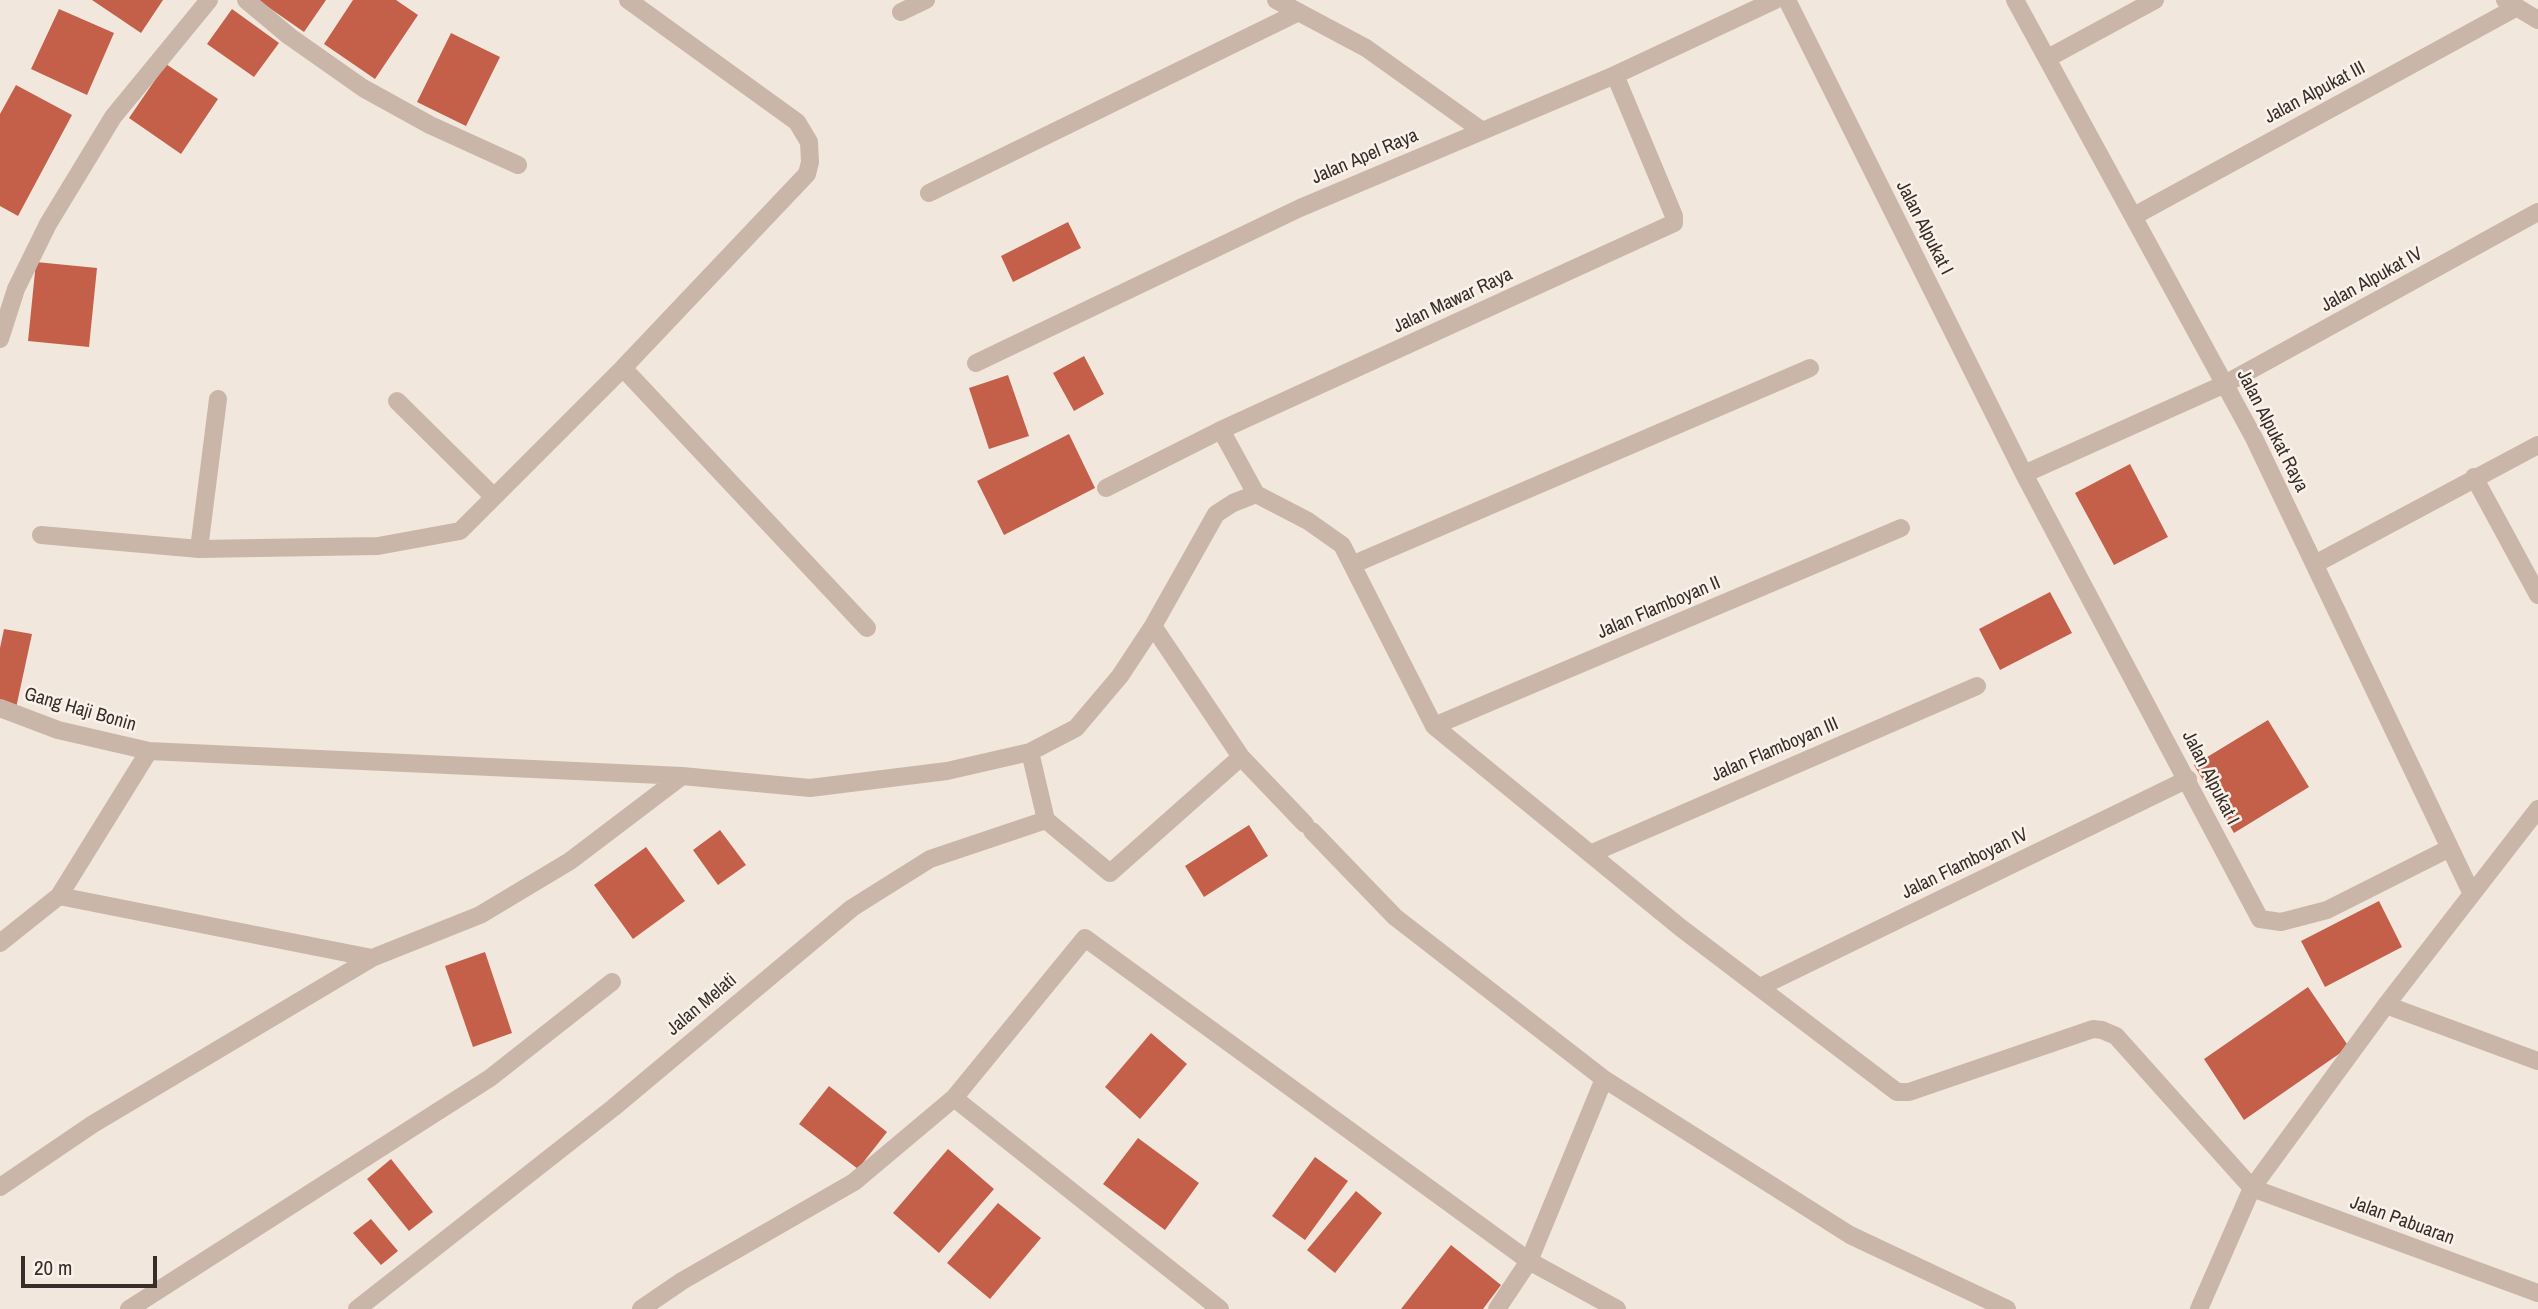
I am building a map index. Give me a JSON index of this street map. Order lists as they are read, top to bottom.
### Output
{
  "streets": {
    "street": [
      "Jalan Alpukat III",
      "Jalan Apel Raya",
      "Jalan Alpukat I",
      "Jalan Alpukat IV",
      "Jalan Mawar Raya",
      "Jalan Alpukat Raya",
      "Jalan Flamboyan II",
      "Gang Haji Bonin",
      "Jalan Flamboyan III",
      "Jalan Flamboyan IV",
      "Jalan Melati",
      "Jalan Pabuaran"
    ]
  },
  "crossings": [
    ["Jalan Alpukat III", "Jalan Alpukat Raya"],
    ["Jalan Apel Raya", "Jalan Mawar Raya"],
    ["Jalan Alpukat I", "Jalan Alpukat Raya"],
    ["Jalan Alpukat I", "Jalan Flamboyan IV"],
    ["Jalan Alpukat IV", "Jalan Alpukat Raya"]
  ],
  "scale_bar": "20 m"
}
